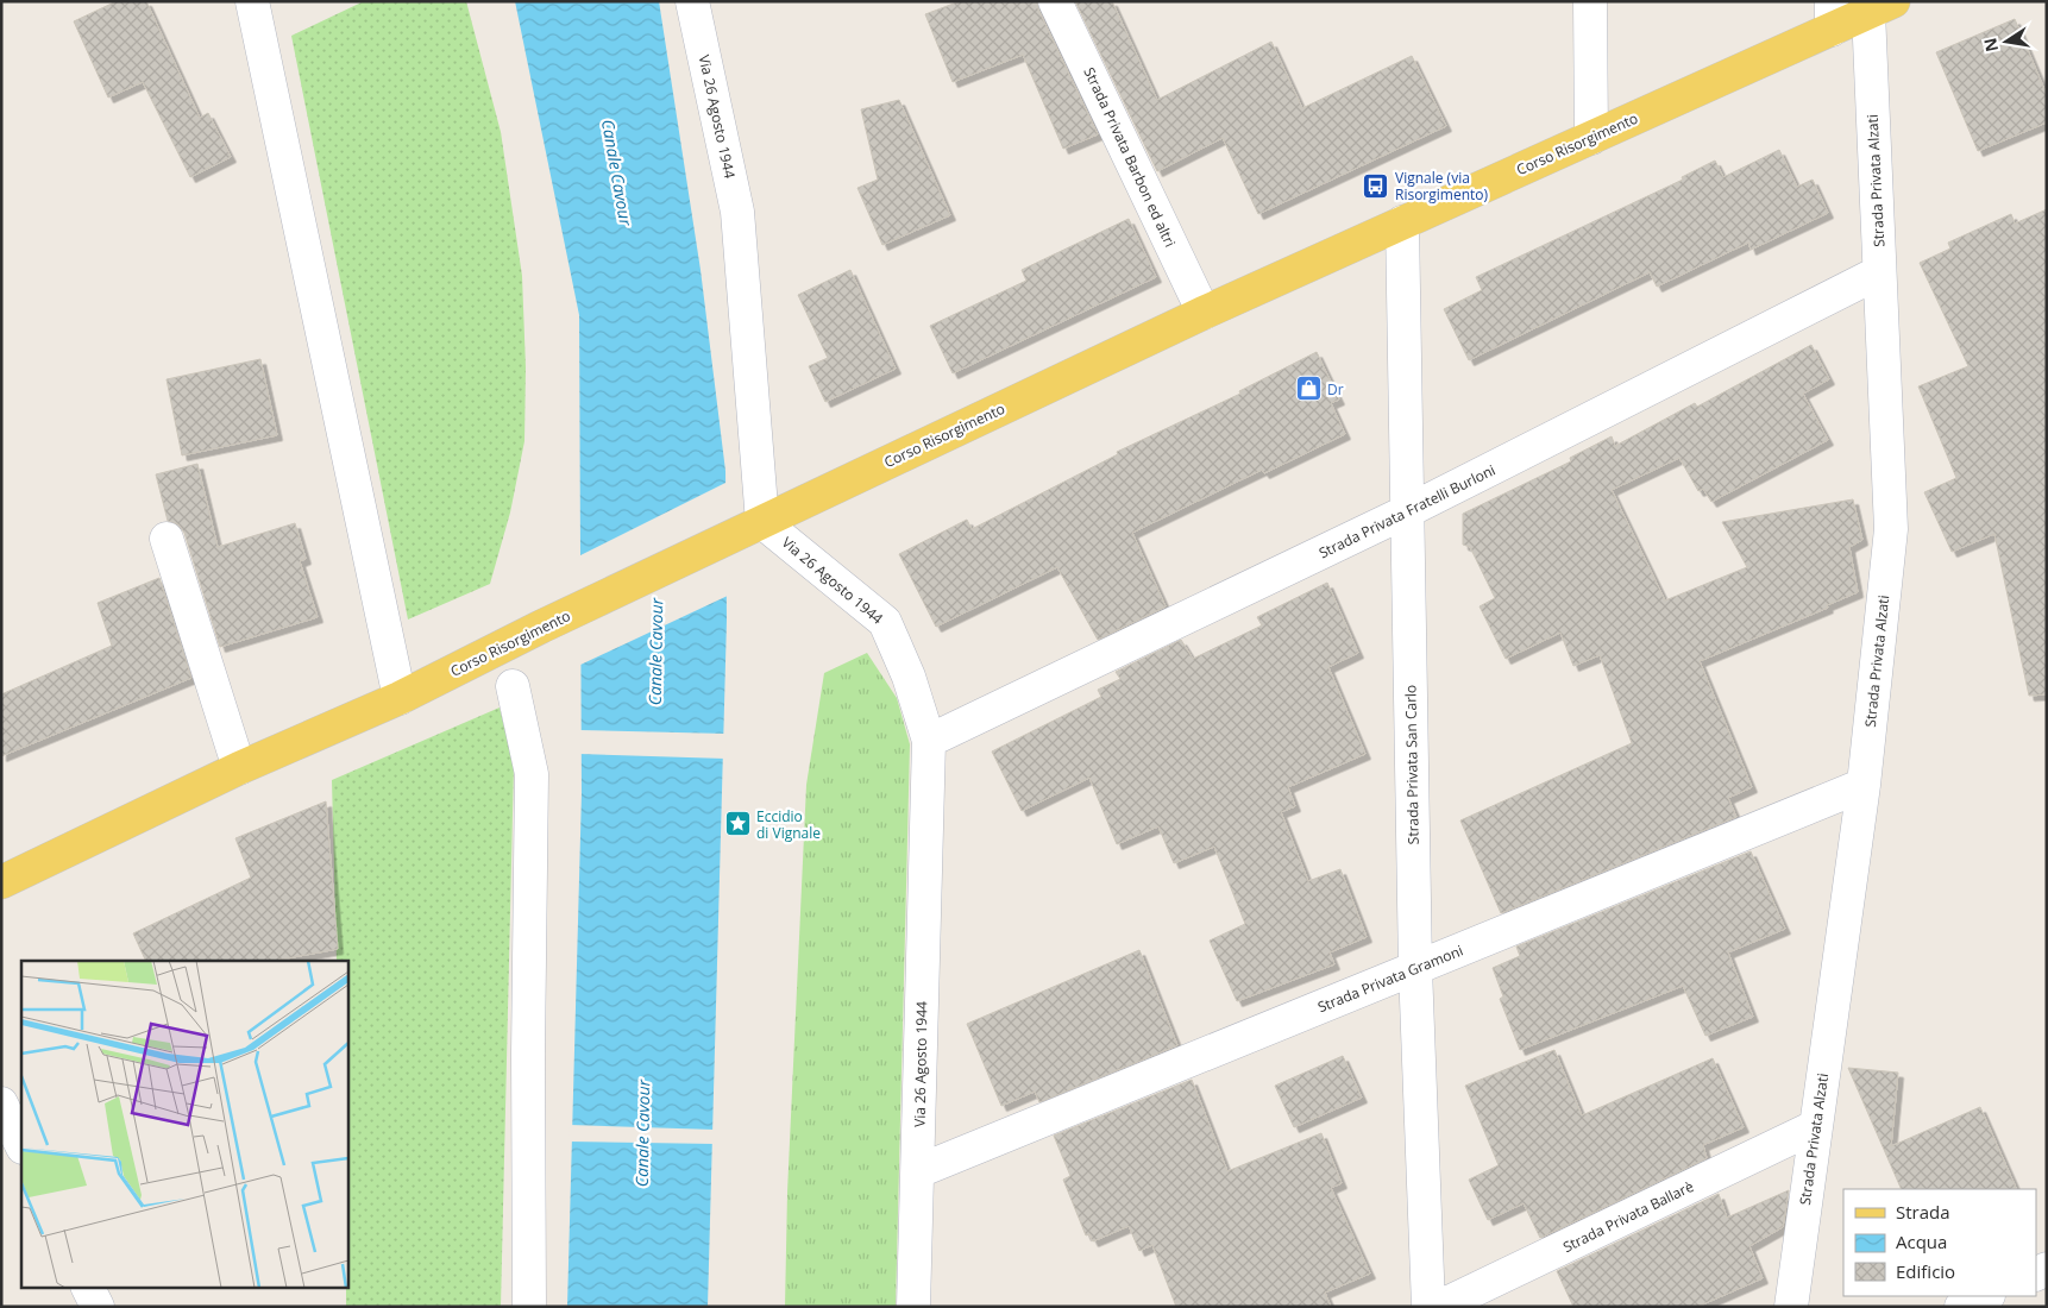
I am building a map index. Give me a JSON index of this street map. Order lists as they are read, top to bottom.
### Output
{
  "streets": {
    "main road": ["Corso Risorgimento"],
    "street": [
      "Via 26 Agosto 1944",
      "Strada Privata Barbon ed altri",
      "Strada Privata Alzati",
      "Strada Privata Fratelli Burloni",
      "Strada Privata San Carlo",
      "Strada Privata Gramoni",
      "Strada Privata Ballarè"
    ]
  },
  "crossings": [
    ["Via 26 Agosto 1944", "Corso Risorgimento"],
    ["Via 26 Agosto 1944", "Strada Privata Fratelli Burloni"],
    ["Via 26 Agosto 1944", "Strada Privata Gramoni"],
    ["Corso Risorgimento", "Strada Privata Barbon ed altri"],
    ["Corso Risorgimento", "Strada Privata Alzati"],
    ["Corso Risorgimento", "Strada Privata San Carlo"],
    ["Strada Privata Alzati", "Strada Privata Fratelli Burloni"],
    ["Strada Privata Alzati", "Strada Privata Gramoni"],
    ["Strada Privata Alzati", "Strada Privata Ballarè"],
    ["Strada Privata Fratelli Burloni", "Strada Privata San Carlo"],
    ["Strada Privata San Carlo", "Strada Privata Gramoni"]
  ],
  "water": ["Canale Cavour"],
  "places": {
    "bus stop": ["Vignale (via Risorgimento)"],
    "shop": ["Dr"],
    "place": ["Eccidio di Vignale"]
  },
  "legend": ["Strada", "Acqua", "Edificio"],
  "north": "left"
}
